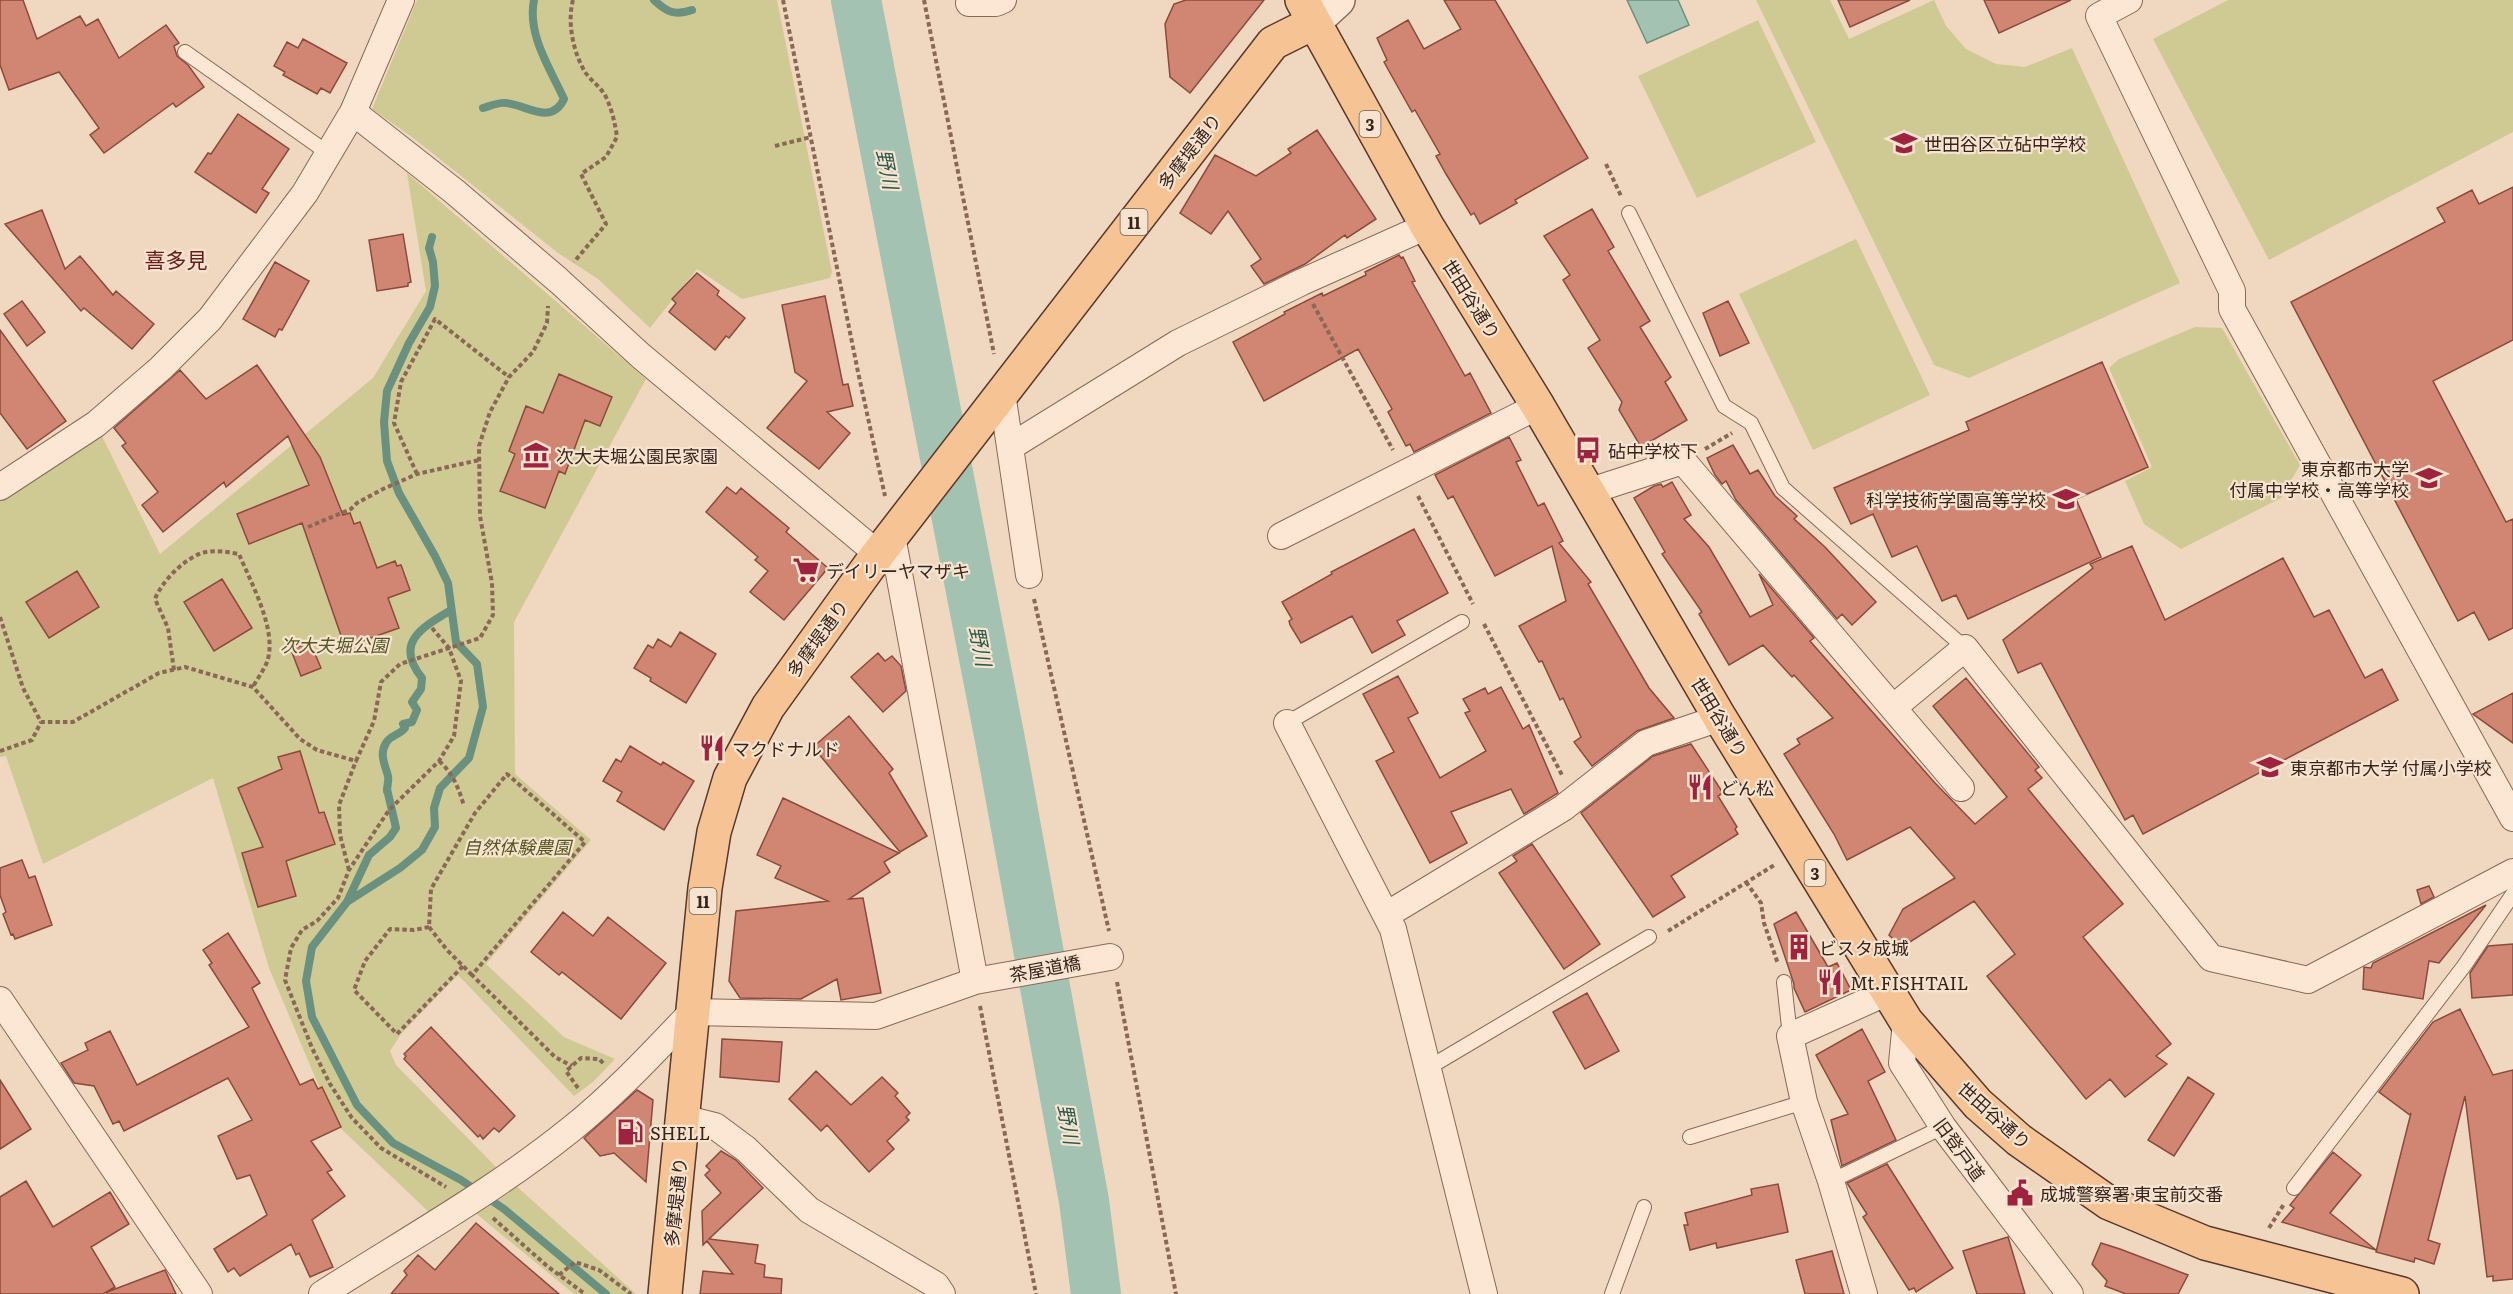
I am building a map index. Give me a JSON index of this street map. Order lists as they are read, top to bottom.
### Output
{
  "streets": {
    "main road": [
      "3",
      "多摩堤通り",
      "11",
      "世田谷通り"
    ],
    "street": ["茶屋道橋", "旧登戸道"]
  },
  "crossings": [
    ["多摩堤通り", "世田谷通り"],
    ["多摩堤通り", "茶屋道橋"],
    ["世田谷通り", "旧登戸道"]
  ],
  "districts": ["喜多見"],
  "water": ["野川"],
  "parks": ["次大夫堀公園", "自然体験農園"],
  "places": {
    "school or university": [
      "世田谷区立砧中学校",
      "東京都市大学 付属中学校・高等学校",
      "科学技術学園高等学校",
      "東京都市大学 付属小学校"
    ],
    "bus stop": ["砧中学校下"],
    "museum": ["次大夫堀公園民家園"],
    "supermarket": ["デイリーヤマザキ"],
    "restaurant": ["マクドナルド", "どん松", "Mt.FISHTAIL"],
    "building": ["ビスタ成城"],
    "fuel station": ["SHELL"],
    "public building": ["成城警察署 東宝前交番"]
  }
}
